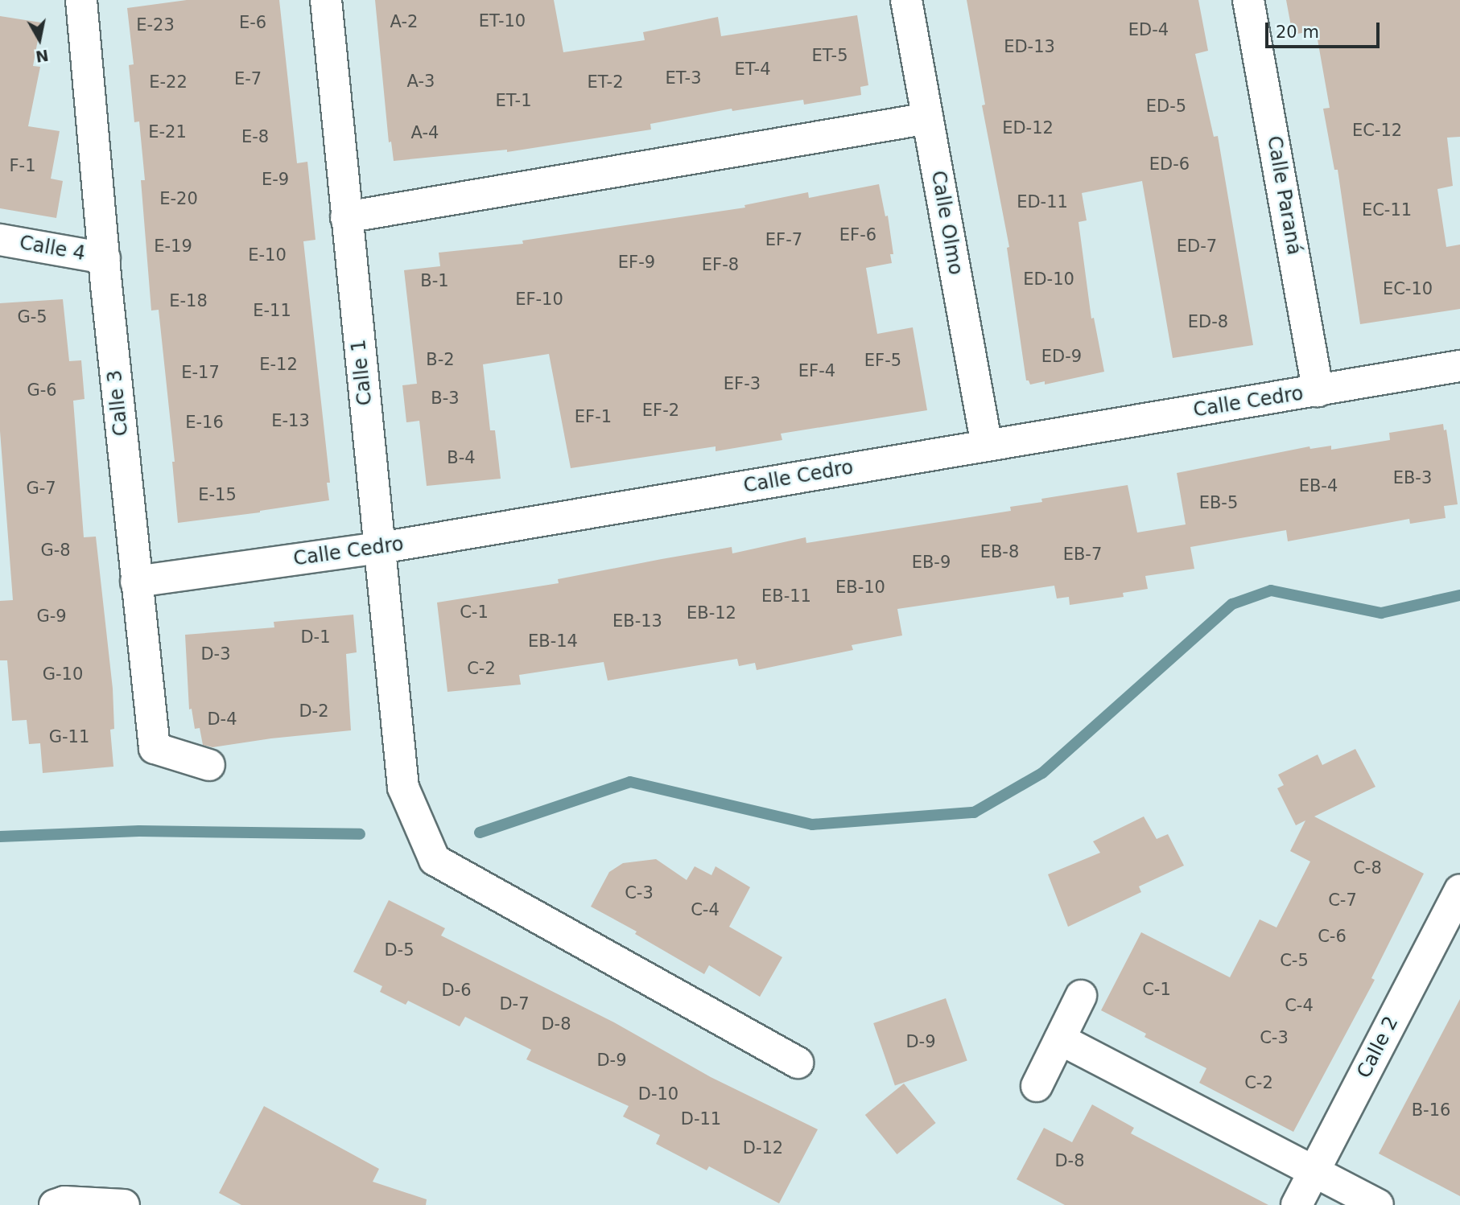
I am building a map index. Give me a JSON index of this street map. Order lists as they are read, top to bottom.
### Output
{
  "streets": {
    "street": [
      "Calle Paraná",
      "Calle Olmo",
      "Calle 4",
      "Calle 1",
      "Calle Cedro",
      "Calle 3",
      "Calle 2"
    ]
  },
  "crossings": [
    ["Calle Paraná", "Calle Cedro"],
    ["Calle Olmo", "Calle Cedro"],
    ["Calle 4", "Calle 3"],
    ["Calle 1", "Calle Cedro"],
    ["Calle Cedro", "Calle 3"]
  ],
  "house_numbers": [
    "ET-10",
    "A-2",
    "E-6",
    "E-23",
    "ED-4",
    "ED-13",
    "ET-5",
    "ET-4",
    "ET-3",
    "E-7",
    "A-3",
    "E-22",
    "ET-2",
    "ET-1",
    "ED-5",
    "ED-12",
    "EC-12",
    "E-21",
    "A-4",
    "E-8",
    "ED-6",
    "F-1",
    "E-9",
    "E-20",
    "ED-11",
    "EC-11",
    "EF-6",
    "EF-7",
    "E-19",
    "ED-7",
    "E-10",
    "EF-9",
    "EF-8",
    "ED-10",
    "B-1",
    "EC-10",
    "EF-10",
    "E-18",
    "E-11",
    "G-5",
    "ED-8",
    "ED-9",
    "B-2",
    "EF-5",
    "E-12",
    "EF-4",
    "E-17",
    "EF-3",
    "G-6",
    "B-3",
    "EF-2",
    "EF-1",
    "E-13",
    "E-16",
    "B-4",
    "EB-3",
    "EB-4",
    "G-7",
    "E-15",
    "EB-5",
    "G-8",
    "EB-8",
    "EB-7",
    "EB-9",
    "EB-10",
    "EB-11",
    "C-1",
    "EB-12",
    "G-9",
    "EB-13",
    "D-1",
    "EB-14",
    "D-3",
    "C-2",
    "G-10",
    "D-2",
    "D-4",
    "G-11",
    "C-8",
    "C-3",
    "C-7",
    "C-4",
    "C-6",
    "D-5",
    "C-5",
    "C-1",
    "D-6",
    "D-7",
    "C-4",
    "D-8",
    "C-3",
    "D-9",
    "D-9",
    "C-2",
    "D-10",
    "B-16",
    "D-11",
    "D-12",
    "D-8"
  ],
  "scale_bar": "20 m",
  "north": "bottom"
}
